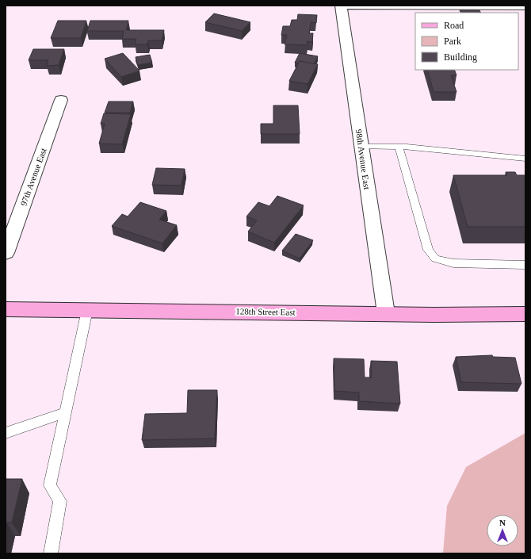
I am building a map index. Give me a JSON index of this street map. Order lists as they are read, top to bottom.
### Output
{
  "streets": {
    "street": ["98th Avenue East", "97th Avenue East", "128th Street East"]
  },
  "crossings": [
    ["98th Avenue East", "128th Street East"]
  ],
  "legend": ["Road", "Park", "Building"],
  "north": "top"
}
